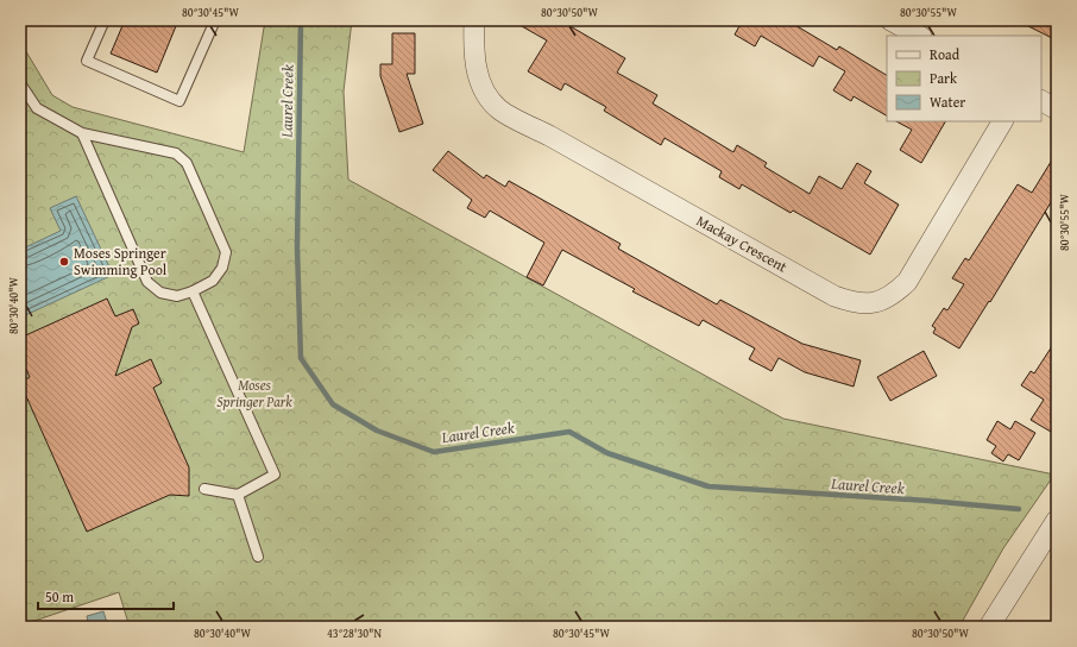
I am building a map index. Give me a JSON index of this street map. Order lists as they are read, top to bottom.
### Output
{
  "streets": {
    "street": ["Mackay Crescent"]
  },
  "water": ["Laurel Creek"],
  "parks": ["Moses Springer Park"],
  "places": ["Moses Springer Swimming Pool"],
  "legend": ["Road", "Park", "Water"],
  "scale_bar": "50 m",
  "coordinates": [
    "80°30'45\"W",
    "80°30'50\"W",
    "80°30'55\"W",
    "80°30'40\"W",
    "43°28'30\"N"
  ]
}
